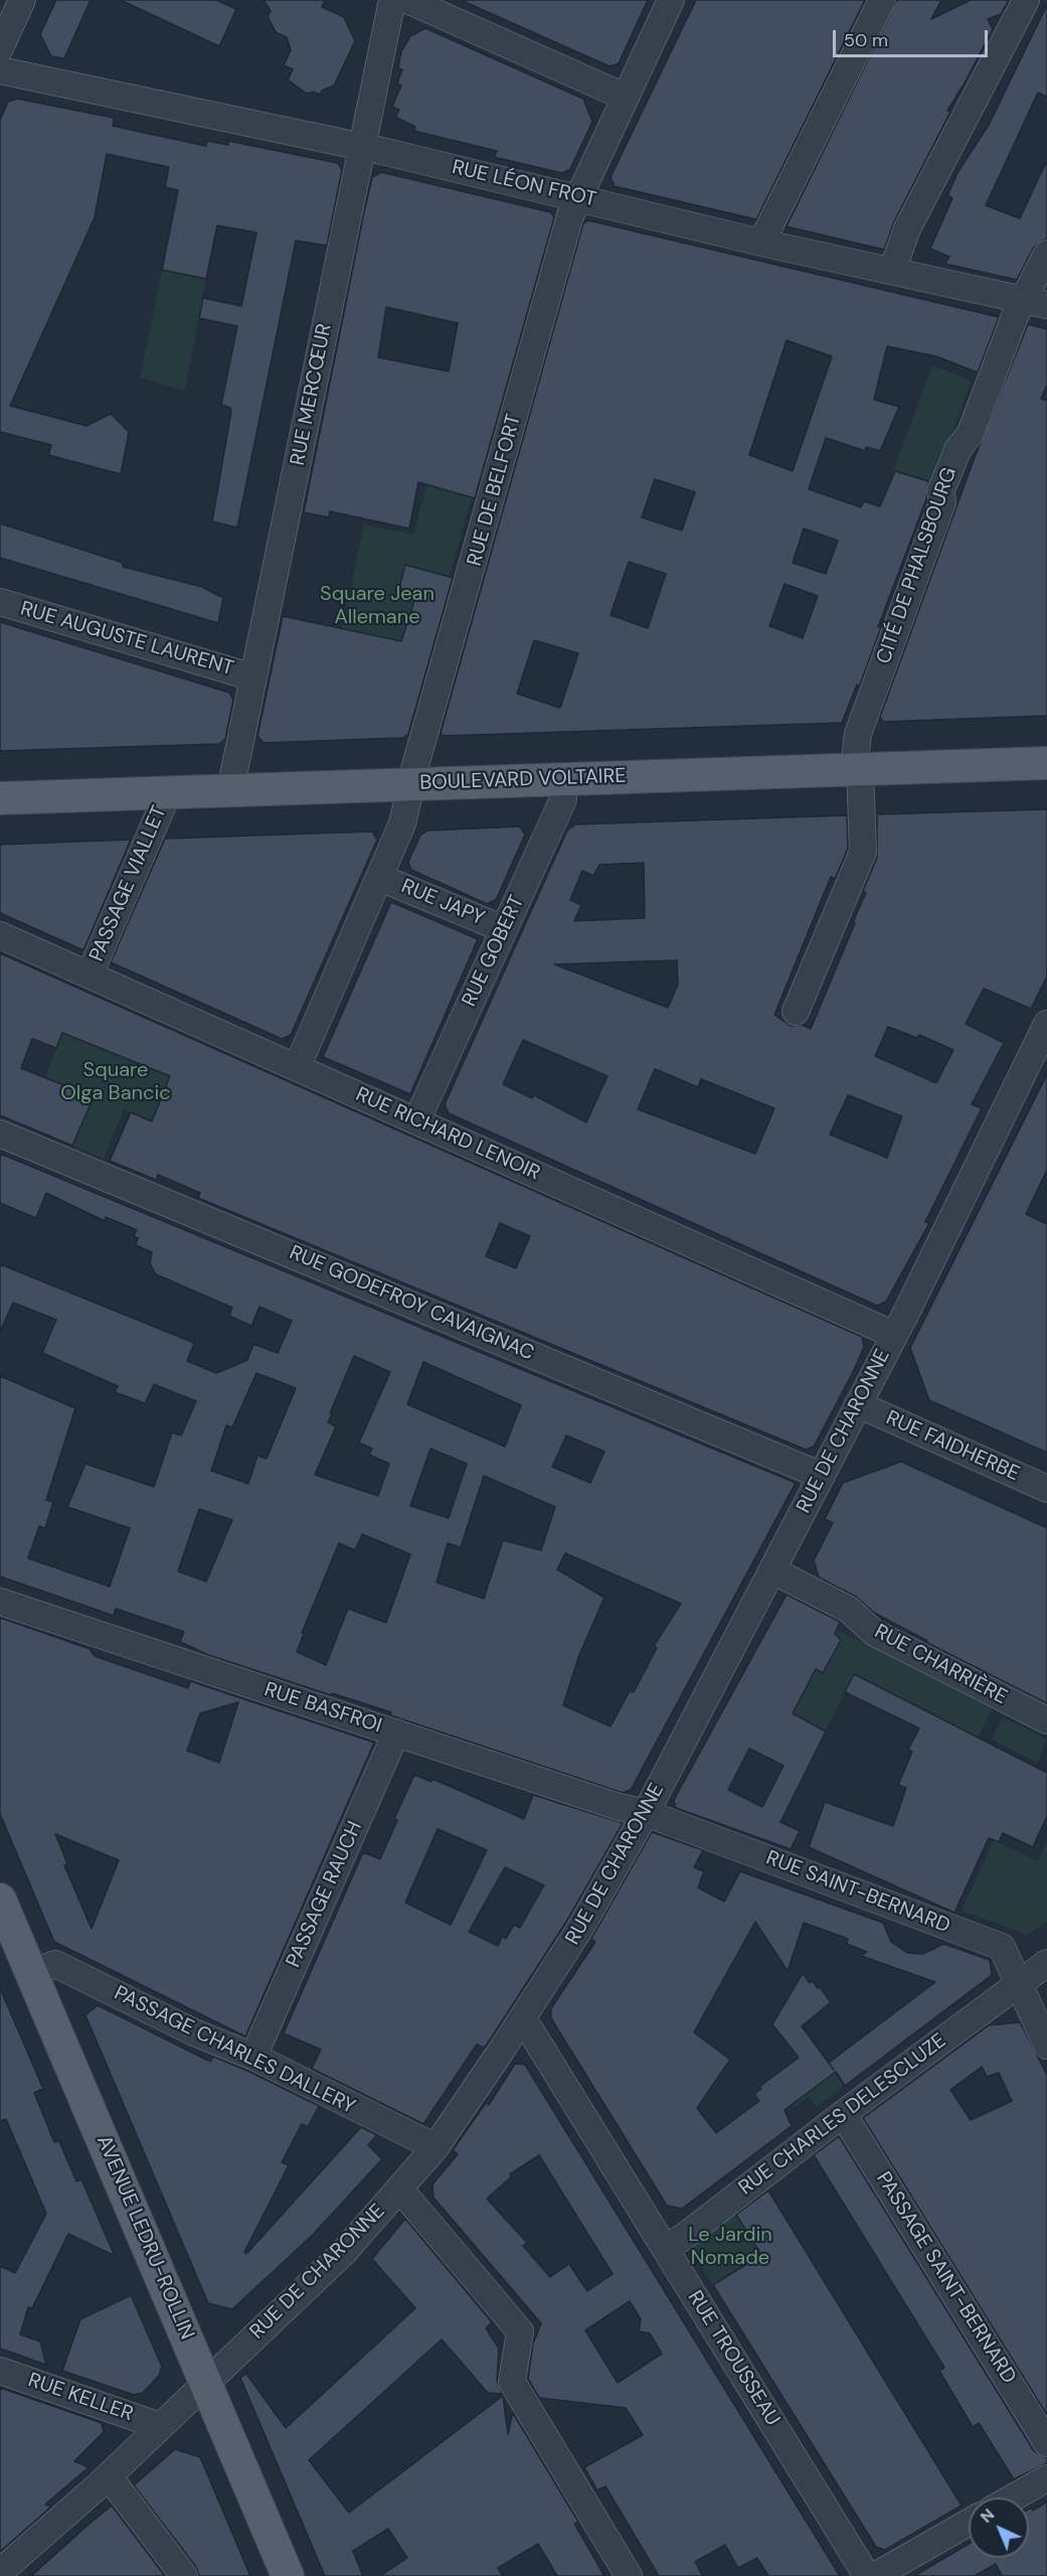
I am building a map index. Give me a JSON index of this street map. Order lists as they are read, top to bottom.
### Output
{
  "streets": {
    "main road": ["BOULEVARD VOLTAIRE", "AVENUE LEDRU-ROLLIN"],
    "street": [
      "RUE LÉON FROT",
      "RUE MERCŒUR",
      "RUE DE BELFORT",
      "CITÉ DE PHALSBOURG",
      "RUE AUGUSTE LAURENT",
      "PASSAGE VIALLET",
      "RUE JAPY",
      "RUE GOBERT",
      "RUE RICHARD LENOIR",
      "RUE GODEFROY CAVAIGNAC",
      "RUE DE CHARONNE",
      "RUE FAIDHERBE",
      "RUE CHARRIÈRE",
      "RUE BASFROI",
      "RUE SAINT-BERNARD",
      "PASSAGE RAUCH",
      "PASSAGE CHARLES DALLERY",
      "RUE CHARLES DELESCLUZE",
      "PASSAGE SAINT-BERNARD",
      "RUE TROUSSEAU",
      "RUE KELLER"
    ]
  },
  "crossings": [
    ["RUE LÉON FROT", "RUE MERCŒUR"],
    ["RUE LÉON FROT", "RUE DE BELFORT"],
    ["RUE LÉON FROT", "CITÉ DE PHALSBOURG"],
    ["RUE MERCŒUR", "RUE AUGUSTE LAURENT"],
    ["RUE MERCŒUR", "BOULEVARD VOLTAIRE"],
    ["RUE DE BELFORT", "BOULEVARD VOLTAIRE"],
    ["RUE DE BELFORT", "RUE JAPY"],
    ["RUE DE BELFORT", "RUE RICHARD LENOIR"],
    ["CITÉ DE PHALSBOURG", "BOULEVARD VOLTAIRE"],
    ["BOULEVARD VOLTAIRE", "PASSAGE VIALLET"],
    ["BOULEVARD VOLTAIRE", "RUE GOBERT"],
    ["PASSAGE VIALLET", "RUE RICHARD LENOIR"],
    ["RUE JAPY", "RUE GOBERT"],
    ["RUE GOBERT", "RUE RICHARD LENOIR"],
    ["RUE RICHARD LENOIR", "RUE DE CHARONNE"],
    ["RUE GODEFROY CAVAIGNAC", "RUE DE CHARONNE"],
    ["RUE DE CHARONNE", "RUE FAIDHERBE"],
    ["RUE DE CHARONNE", "RUE CHARRIÈRE"],
    ["RUE DE CHARONNE", "RUE BASFROI"],
    ["RUE DE CHARONNE", "RUE SAINT-BERNARD"],
    ["RUE DE CHARONNE", "PASSAGE CHARLES DALLERY"],
    ["RUE DE CHARONNE", "AVENUE LEDRU-ROLLIN"],
    ["RUE DE CHARONNE", "RUE TROUSSEAU"],
    ["RUE DE CHARONNE", "RUE KELLER"],
    ["RUE BASFROI", "RUE SAINT-BERNARD"],
    ["RUE BASFROI", "PASSAGE RAUCH"],
    ["RUE SAINT-BERNARD", "RUE CHARLES DELESCLUZE"],
    ["PASSAGE RAUCH", "PASSAGE CHARLES DALLERY"],
    ["PASSAGE CHARLES DALLERY", "AVENUE LEDRU-ROLLIN"],
    ["RUE CHARLES DELESCLUZE", "PASSAGE SAINT-BERNARD"],
    ["RUE CHARLES DELESCLUZE", "RUE TROUSSEAU"]
  ],
  "parks": ["Square Jean Allemane", "Square Olga Bancic", "Le Jardin Nomade"],
  "scale_bar": "50 m",
  "north": "top left"
}
